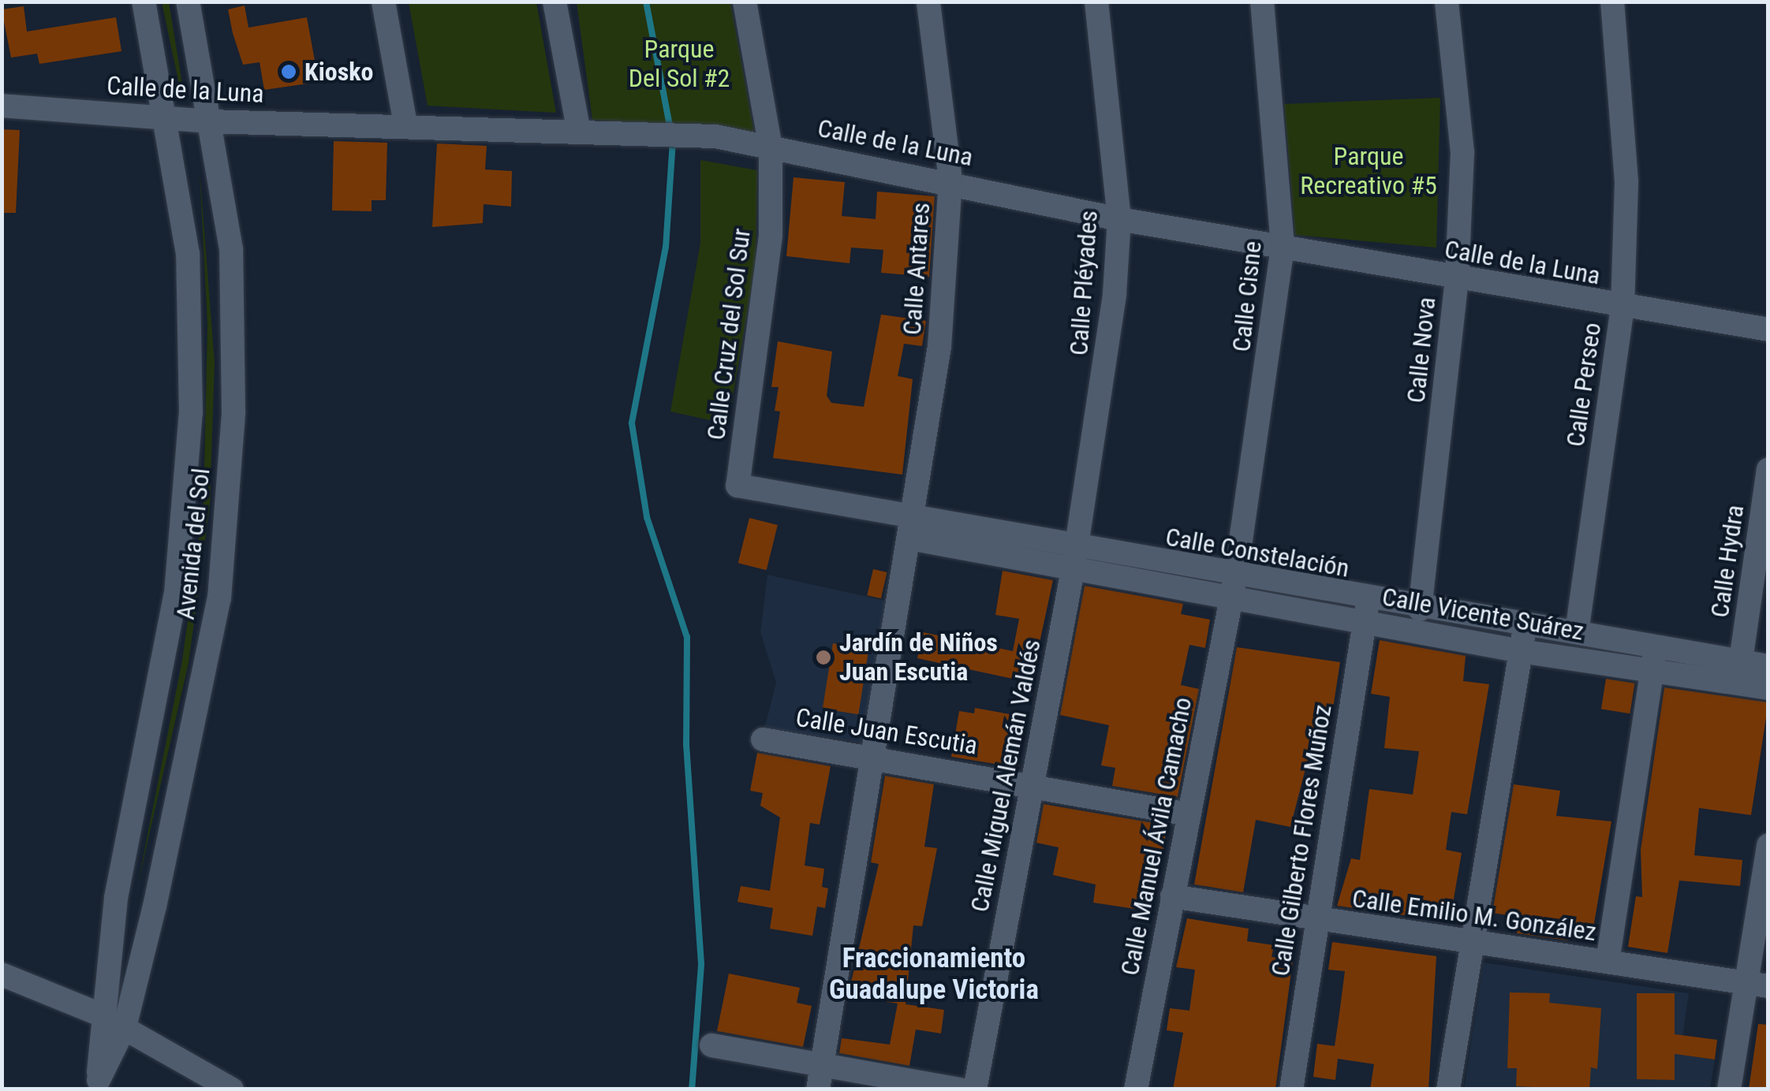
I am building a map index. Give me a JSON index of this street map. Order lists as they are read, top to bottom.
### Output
{
  "streets": {
    "street": [
      "Calle de la Luna",
      "Calle Antares",
      "Calle Pléyades",
      "Calle Cisne",
      "Calle Cruz del Sol Sur",
      "Calle Nova",
      "Calle Perseo",
      "Avenida del Sol",
      "Calle Constelación",
      "Calle Hydra",
      "Calle Vicente Suárez",
      "Calle Juan Escutia",
      "Calle Miguel Alemán Valdés",
      "Calle Manuel Ávila Camacho",
      "Calle Gilberto Flores Muñoz",
      "Calle Emilio M. González"
    ]
  },
  "crossings": [
    ["Calle de la Luna", "Calle Antares"],
    ["Calle de la Luna", "Calle Pléyades"],
    ["Calle de la Luna", "Calle Cisne"],
    ["Calle de la Luna", "Calle Cruz del Sol Sur"],
    ["Calle de la Luna", "Calle Nova"],
    ["Calle de la Luna", "Calle Perseo"],
    ["Calle de la Luna", "Avenida del Sol"],
    ["Calle Antares", "Calle Constelación"],
    ["Calle Antares", "Calle Juan Escutia"],
    ["Calle Pléyades", "Calle Constelación"],
    ["Calle Pléyades", "Calle Miguel Alemán Valdés"],
    ["Calle Cisne", "Calle Constelación"],
    ["Calle Cisne", "Calle Manuel Ávila Camacho"],
    ["Calle Cruz del Sol Sur", "Calle Constelación"],
    ["Calle Nova", "Calle Constelación"],
    ["Calle Perseo", "Calle Constelación"],
    ["Calle Constelación", "Calle Hydra"],
    ["Calle Constelación", "Calle Vicente Suárez"],
    ["Calle Constelación", "Calle Miguel Alemán Valdés"],
    ["Calle Constelación", "Calle Manuel Ávila Camacho"],
    ["Calle Constelación", "Calle Gilberto Flores Muñoz"],
    ["Calle Vicente Suárez", "Calle Gilberto Flores Muñoz"],
    ["Calle Juan Escutia", "Calle Miguel Alemán Valdés"],
    ["Calle Juan Escutia", "Calle Manuel Ávila Camacho"],
    ["Calle Manuel Ávila Camacho", "Calle Emilio M. González"],
    ["Calle Gilberto Flores Muñoz", "Calle Emilio M. González"]
  ],
  "districts": ["Fraccionamiento Guadalupe Victoria"],
  "parks": ["Parque Del Sol #2", "Parque Recreativo #5"],
  "places": ["Kiosko", "Jardín de Niños Juan Escutia"]
}
